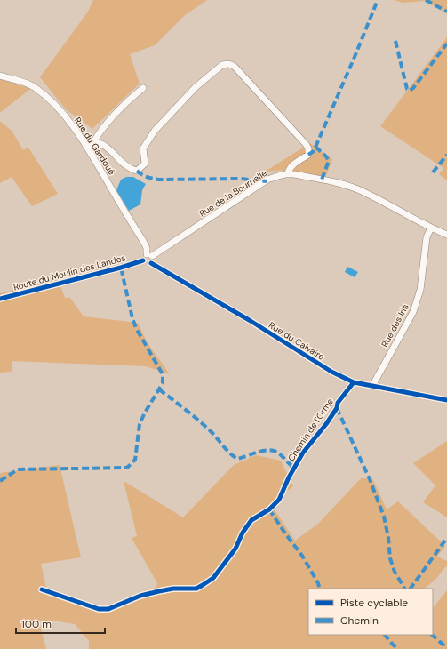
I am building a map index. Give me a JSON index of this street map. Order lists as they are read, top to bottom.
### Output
{
  "streets": {
    "street": [
      "Rue du Gardoué",
      "Rue de la Bournelle",
      "Route du Moulin des Landes",
      "Rue des Iris",
      "Rue du Calvaire",
      "Chemin de l'Orme"
    ]
  },
  "crossings": [
    ["Rue du Gardoué", "Rue de la Bournelle"],
    ["Rue du Gardoué", "Route du Moulin des Landes"],
    ["Rue du Gardoué", "Rue du Calvaire"],
    ["Rue de la Bournelle", "Route du Moulin des Landes"],
    ["Rue de la Bournelle", "Rue des Iris"],
    ["Rue de la Bournelle", "Rue du Calvaire"],
    ["Route du Moulin des Landes", "Rue du Calvaire"],
    ["Rue des Iris", "Rue du Calvaire"],
    ["Rue du Calvaire", "Chemin de l'Orme"]
  ],
  "legend": ["Piste cyclable", "Chemin"],
  "scale_bar": "100 m"
}
